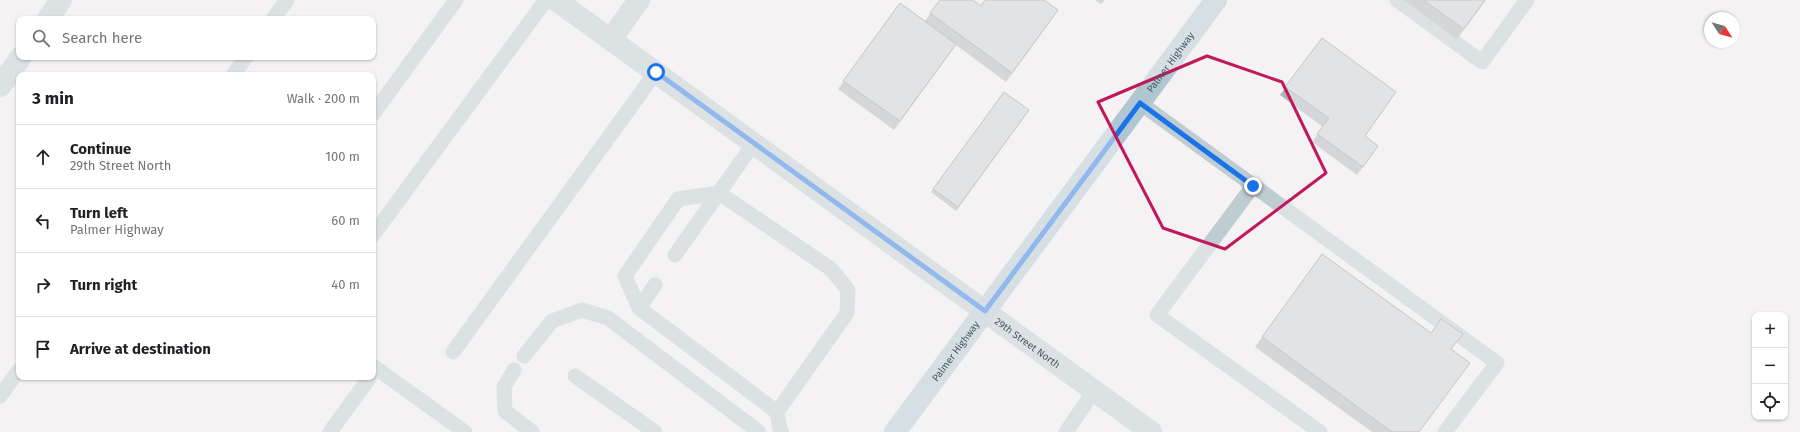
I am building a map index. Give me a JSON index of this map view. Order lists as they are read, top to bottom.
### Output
{
  "streets": {
    "main road": ["Palmer Highway"],
    "street": ["29th Street North"]
  },
  "crossings": [
    ["Palmer Highway", "29th Street North"]
  ],
  "north": "bottom right",
  "page": {
    "search": "Search here",
    "heading": ["3 min", "Walk · 200 m"],
    "list": [
      ["Continue", "29th Street North", "100 m"],
      ["Turn left", "Palmer Highway", "60 m"],
      ["Turn right", "40 m"],
      "Arrive at destination"
    ],
    "map_buttons": ["+", "−"]
  }
}
